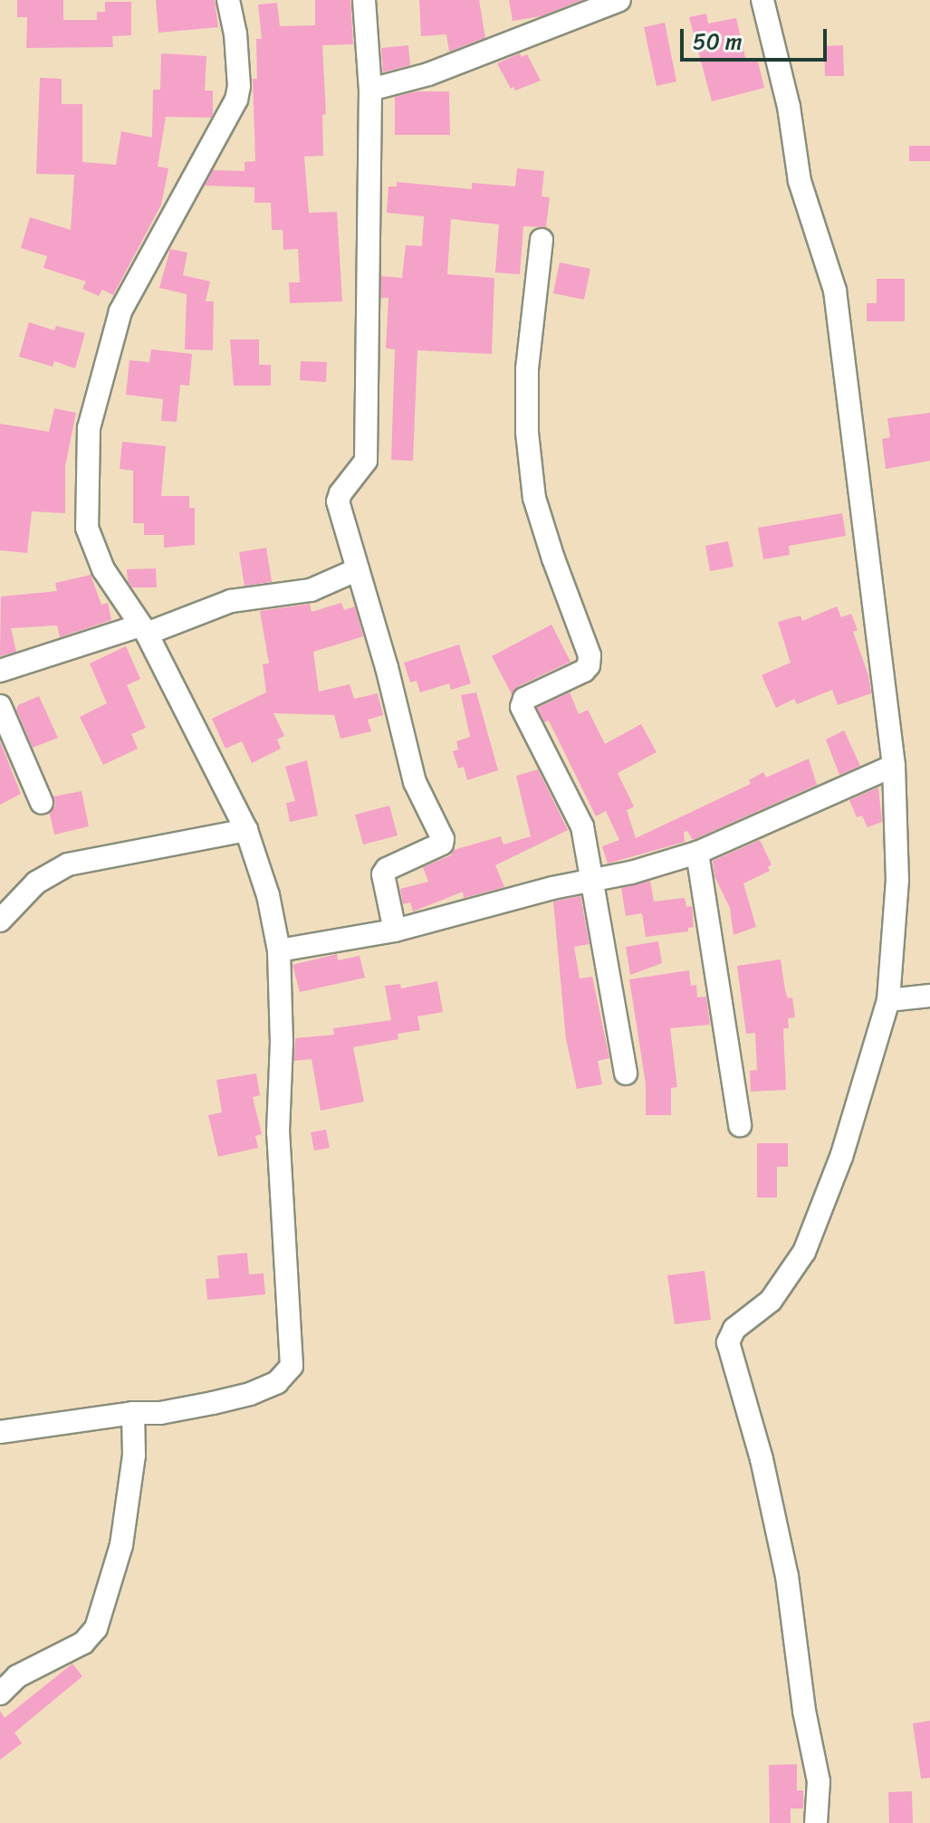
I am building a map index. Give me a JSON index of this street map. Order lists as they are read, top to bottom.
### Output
{
  "scale_bar": "50 m"
}
